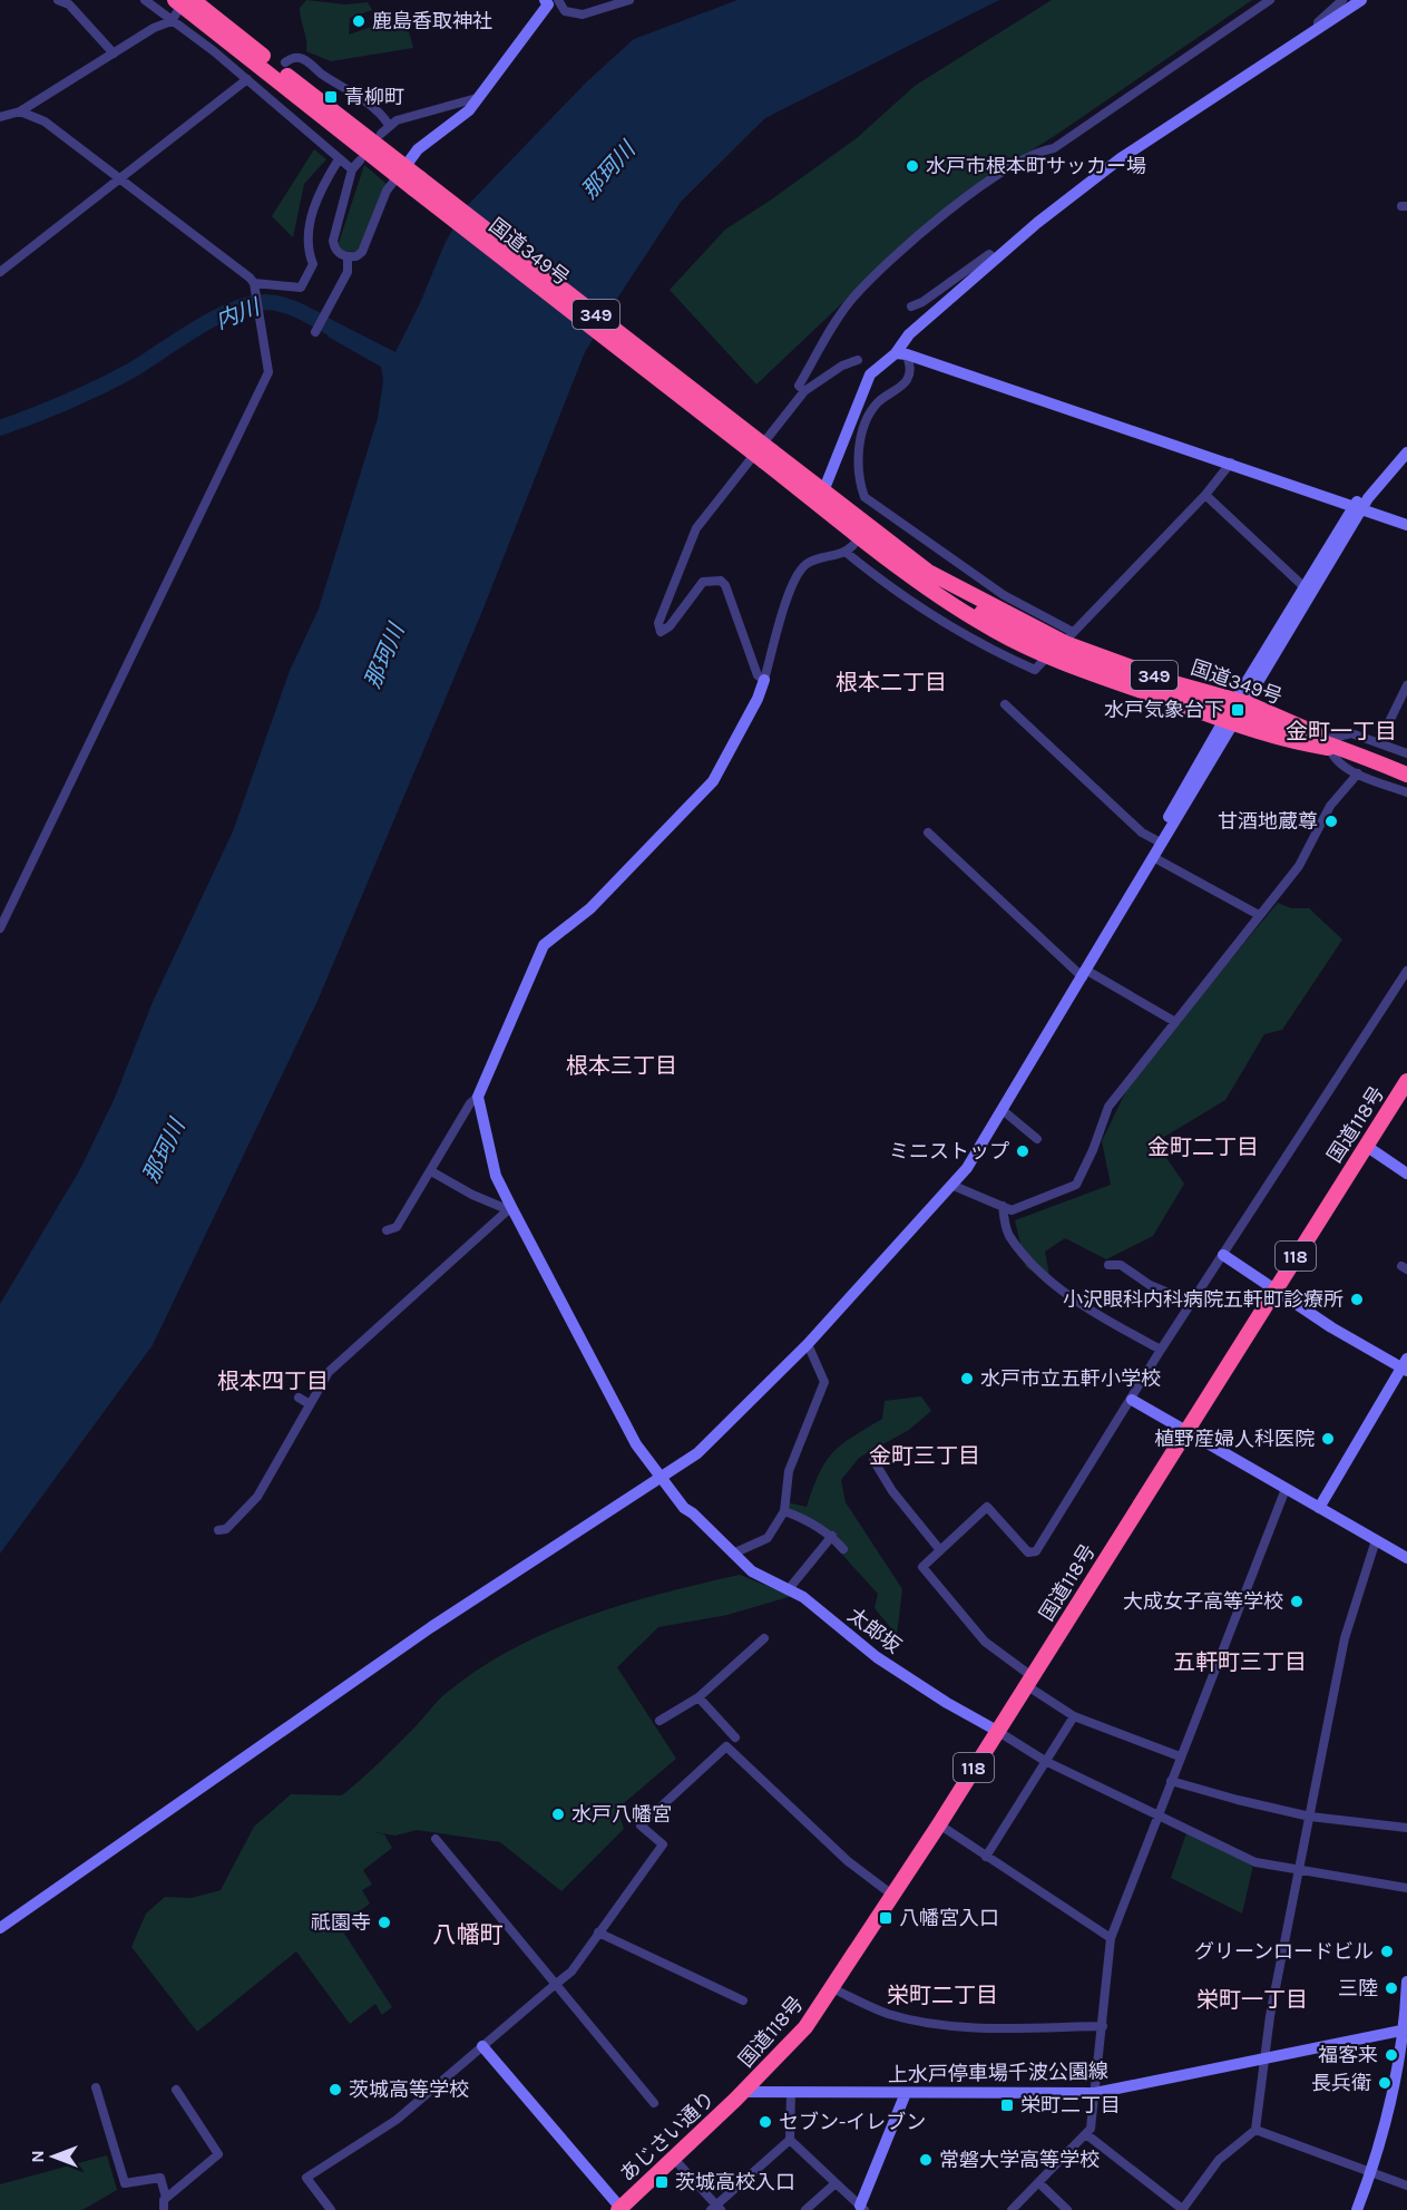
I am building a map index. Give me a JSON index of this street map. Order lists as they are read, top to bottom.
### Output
{
  "streets": {
    "highway": [
      "国道349号",
      "349",
      "国道118号",
      "118",
      "あじさい通り"
    ],
    "street": ["太郎坂", "上水戸停車場千波公園線"]
  },
  "crossings": [
    ["国道118号", "太郎坂"],
    ["国道118号", "上水戸停車場千波公園線"],
    ["国道118号", "あじさい通り"],
    ["上水戸停車場千波公園線", "あじさい通り"]
  ],
  "districts": [
    "根本二丁目",
    "金町一丁目",
    "根本三丁目",
    "金町二丁目",
    "根本四丁目",
    "金町三丁目",
    "五軒町三丁目",
    "八幡町",
    "栄町二丁目",
    "栄町一丁目"
  ],
  "water": ["那珂川", "内川"],
  "places": {
    "other": [
      "鹿島香取神社",
      "水戸市根本町サッカー場",
      "甘酒地蔵尊",
      "ミニストップ",
      "小沢眼科内科病院五軒町診療所",
      "水戸市立五軒小学校",
      "植野産婦人科医院",
      "大成女子高等学校",
      "水戸八幡宮",
      "祇園寺",
      "グリーンロードビル",
      "三陸",
      "福客来",
      "長兵衛",
      "茨城高等学校",
      "セブン-イレブン",
      "常磐大学高等学校"
    ],
    "transit": [
      "青柳町",
      "水戸気象台下",
      "八幡宮入口",
      "栄町二丁目",
      "茨城高校入口"
    ]
  },
  "north": "left"
}
